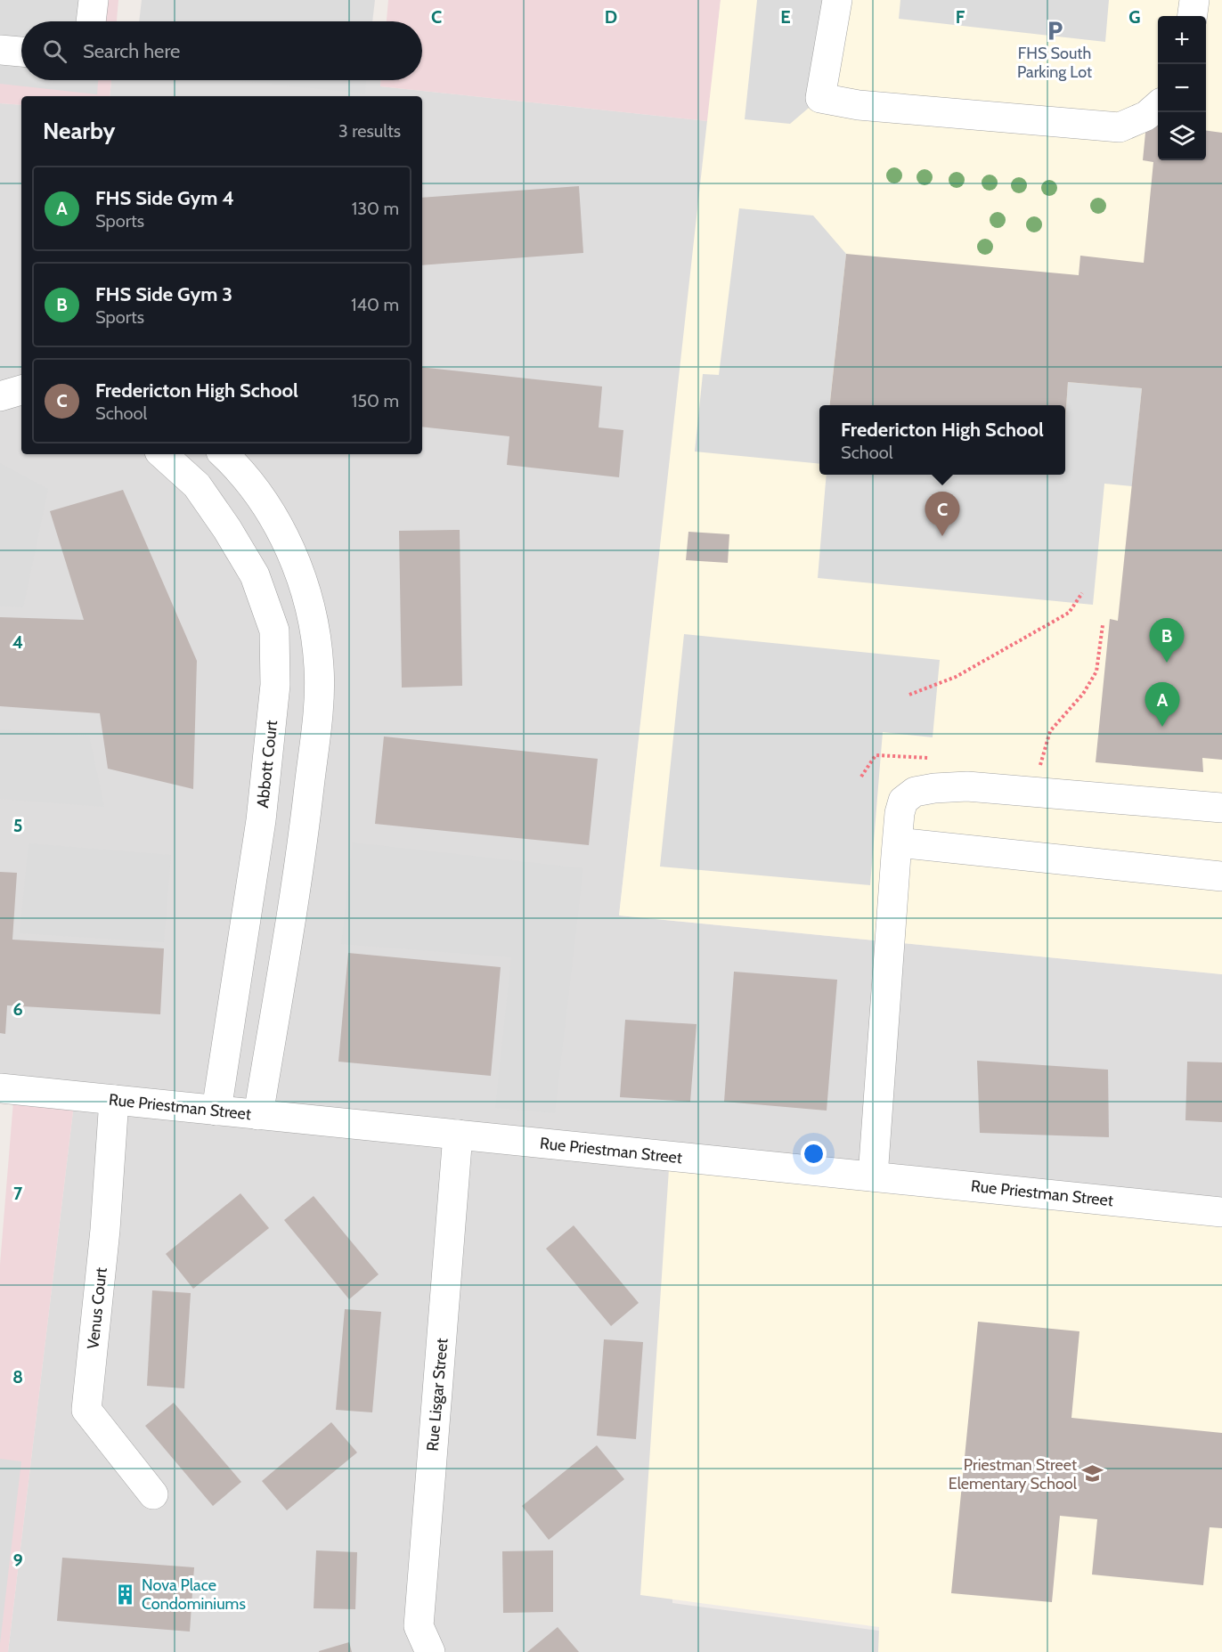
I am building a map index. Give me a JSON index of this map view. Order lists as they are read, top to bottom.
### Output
{
  "streets": {
    "street": [
      "Abbott Court",
      "Rue Priestman Street",
      "Venus Court",
      "Rue Lisgar Street"
    ]
  },
  "crossings": [
    ["Abbott Court", "Rue Priestman Street"],
    ["Rue Priestman Street", "Venus Court"],
    ["Rue Priestman Street", "Rue Lisgar Street"]
  ],
  "places": {
    "parking": ["FHS South Parking Lot"],
    "school or university": ["Priestman Street Elementary School"],
    "building": ["Nova Place Condominiums"]
  },
  "page": {
    "map_buttons": ["+", "−"],
    "search": "Search here",
    "heading": ["Nearby", "3 results"],
    "list": [
      {
        "mark": "A",
        "name": "FHS Side Gym 4",
        "note": "Sports",
        "value": "130 m"
      },
      {
        "mark": "B",
        "name": "FHS Side Gym 3",
        "note": "Sports",
        "value": "140 m"
      },
      {
        "mark": "C",
        "name": "Fredericton High School",
        "note": "School",
        "value": "150 m"
      }
    ],
    "popup": ["Fredericton High School", "School"],
    "pins": ["C", "B", "A"]
  },
  "grid": {
    "columns": [
      "C",
      "D",
      "E",
      "F",
      "G"
    ],
    "rows": [
      "4",
      "5",
      "6",
      "7",
      "8",
      "9"
    ]
  }
}
